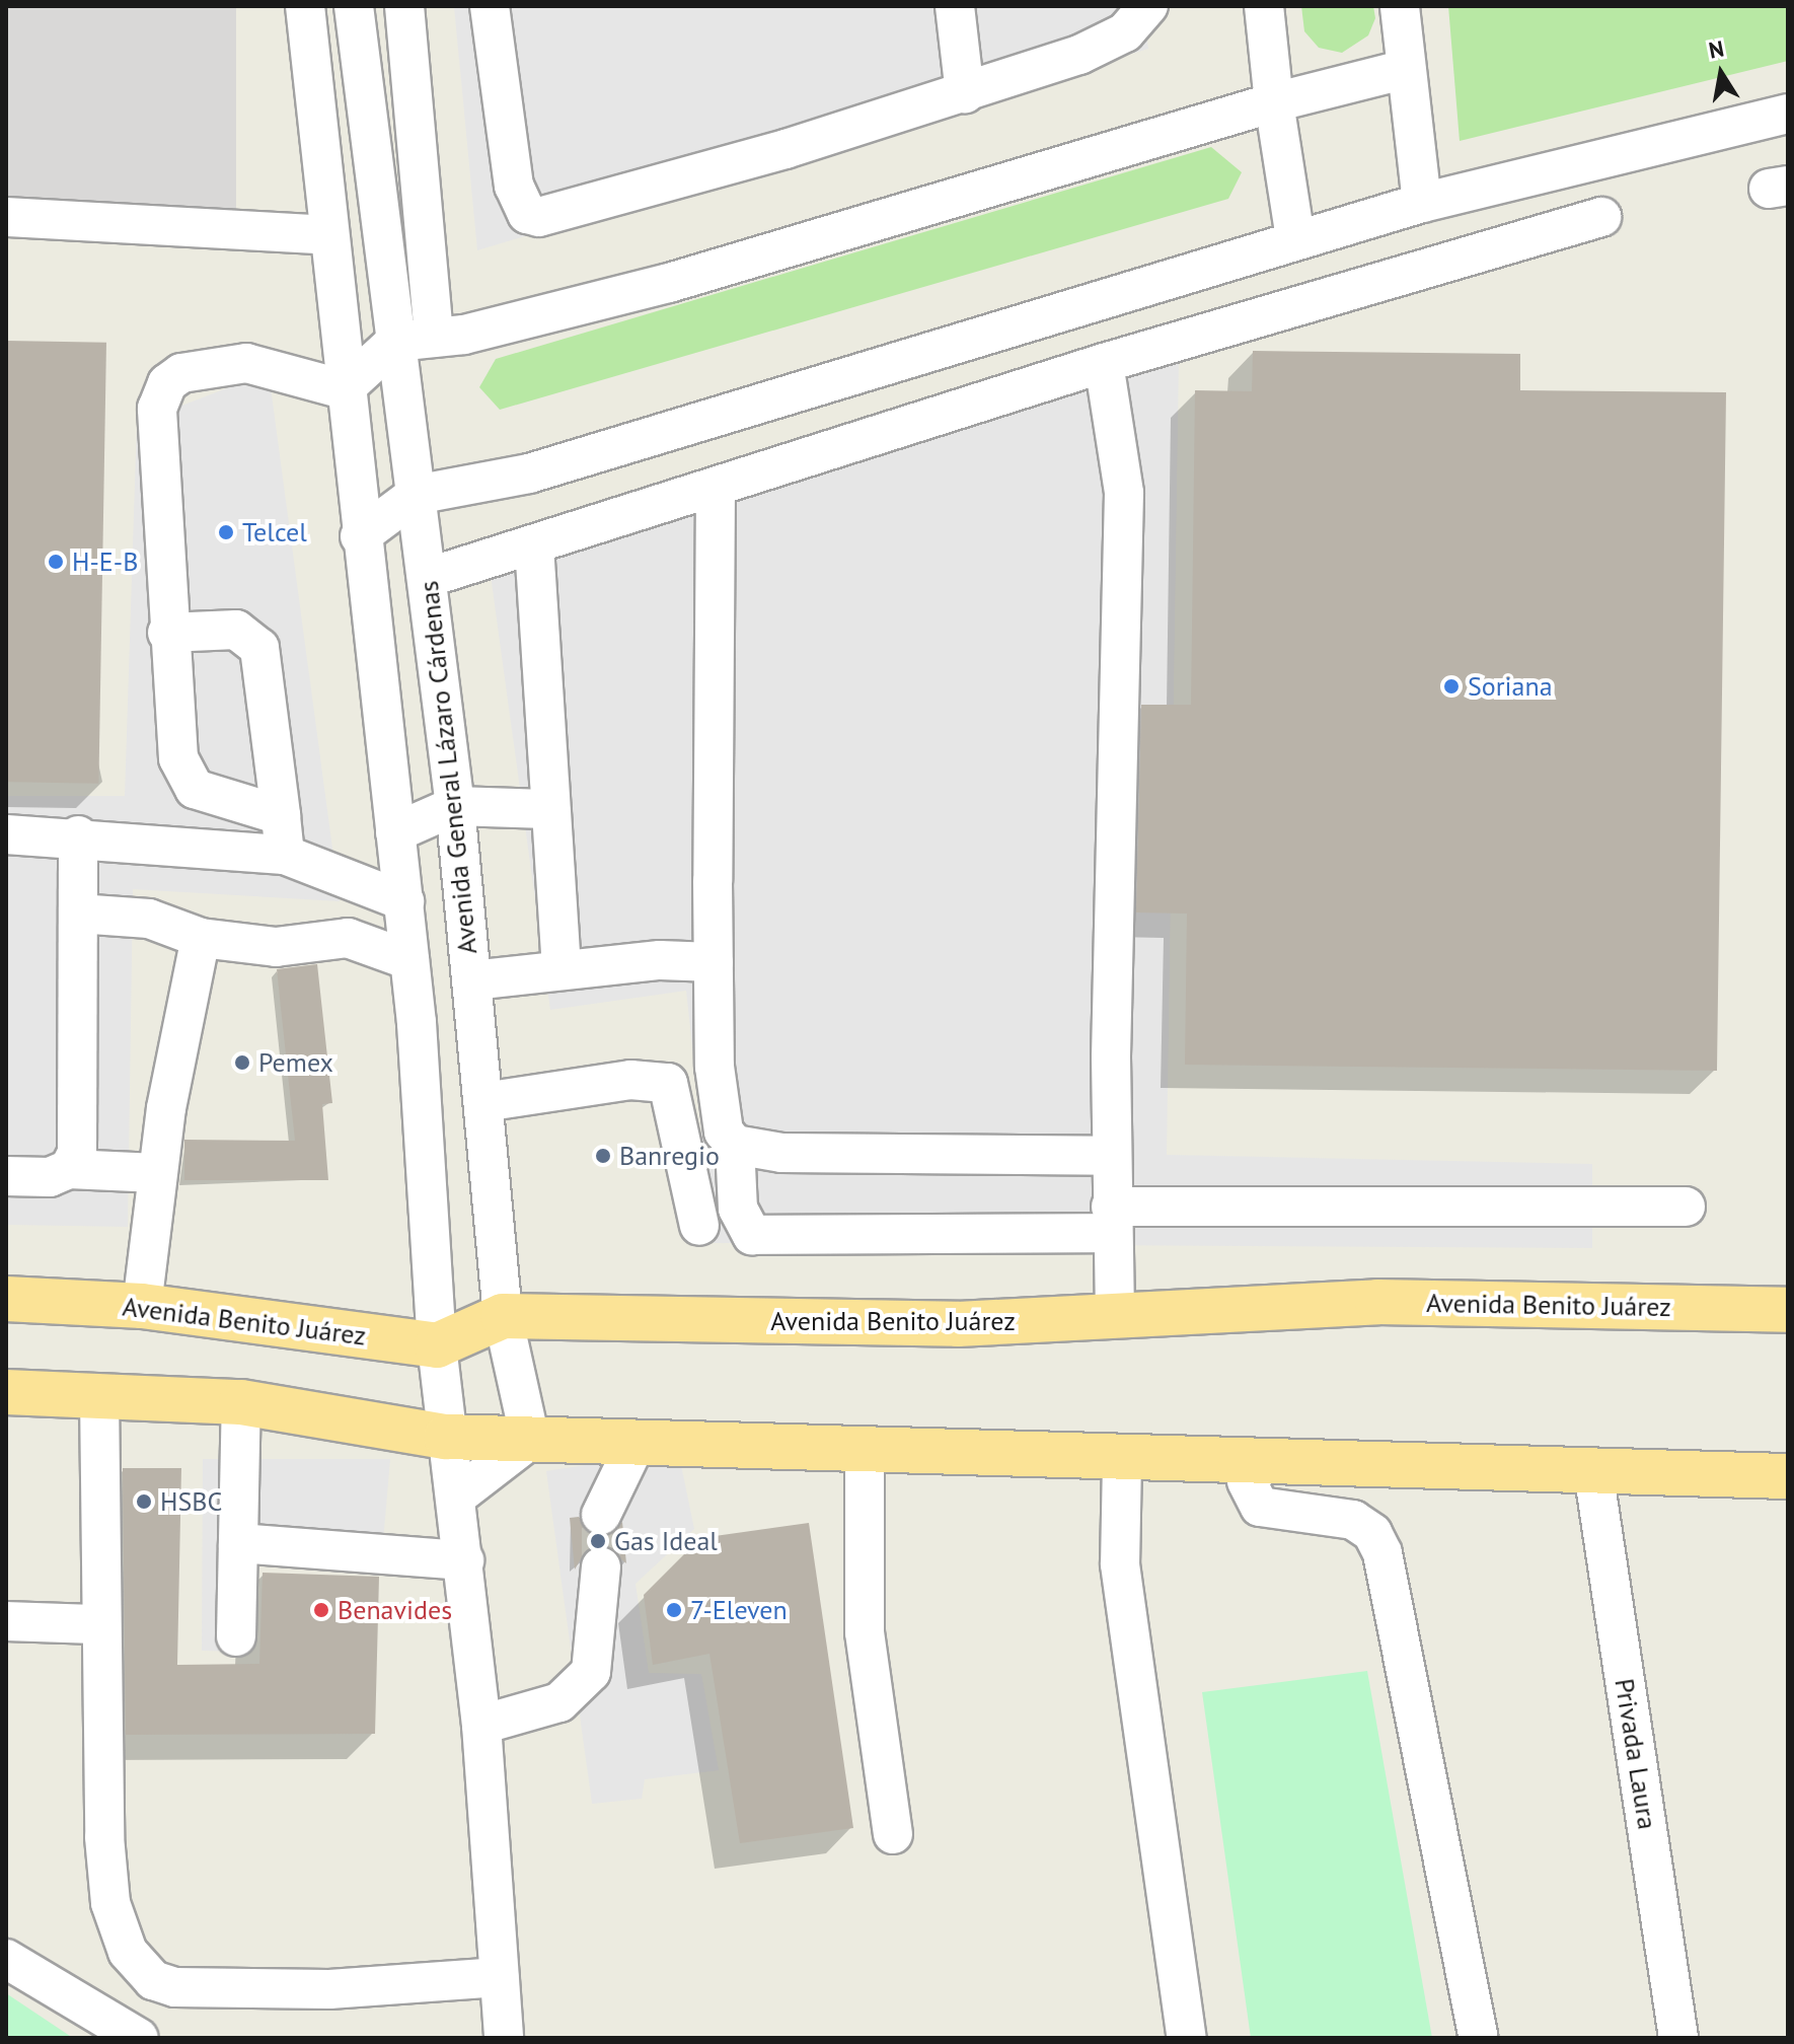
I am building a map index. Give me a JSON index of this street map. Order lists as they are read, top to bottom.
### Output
{
  "streets": {
    "main road": ["Avenida Benito Juárez"],
    "street": ["Avenida General Lázaro Cárdenas", "Privada Laura"]
  },
  "crossings": [
    ["Avenida General Lázaro Cárdenas", "Avenida Benito Juárez"]
  ],
  "places": [
    "Telcel",
    "H-E-B",
    "Soriana",
    "Pemex",
    "Banregio",
    "HSBC",
    "Gas Ideal",
    "Benavides",
    "7-Eleven"
  ],
  "north": "top"
}
